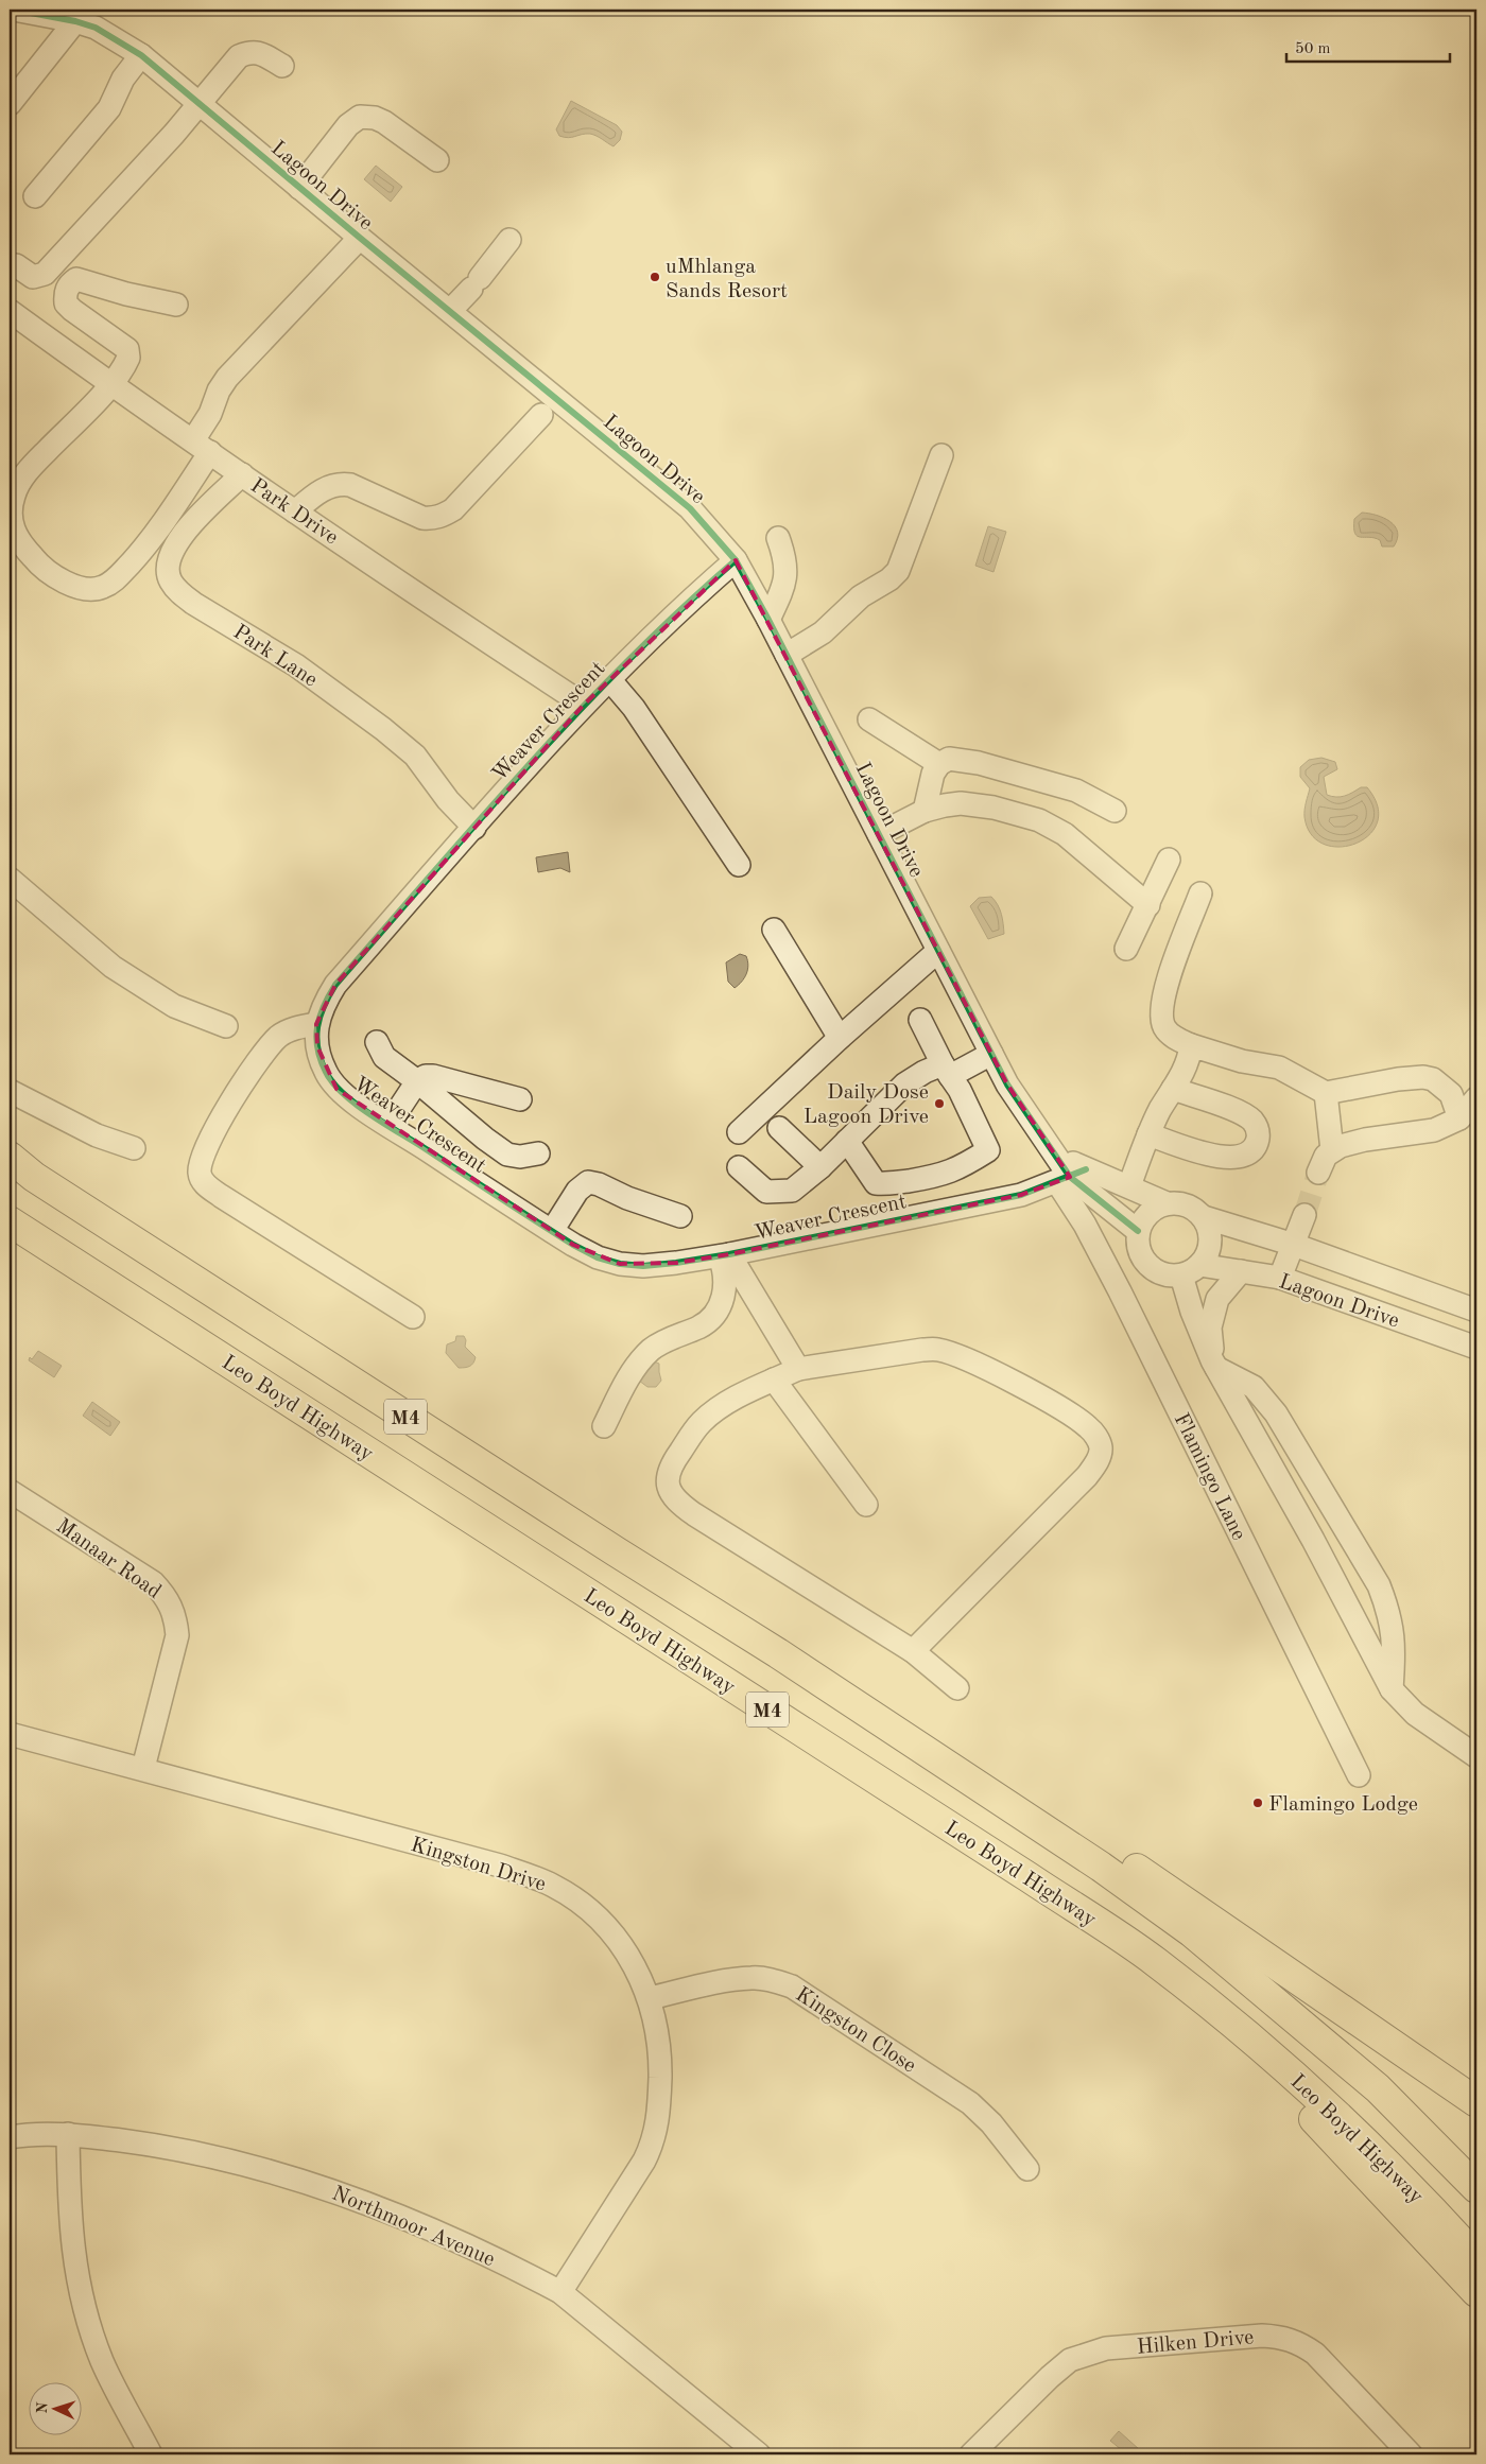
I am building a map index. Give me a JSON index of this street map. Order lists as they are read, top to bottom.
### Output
{
  "streets": {
    "highway": ["Leo Boyd Highway", "M4"],
    "street": [
      "Lagoon Drive",
      "Park Drive",
      "Park Lane",
      "Weaver Crescent",
      "Flamingo Lane",
      "Manaar Road",
      "Kingston Drive",
      "Kingston Close",
      "Northmoor Avenue",
      "Hilken Drive"
    ]
  },
  "crossings": [
    ["Lagoon Drive", "Weaver Crescent"],
    ["Lagoon Drive", "Flamingo Lane"],
    ["Park Drive", "Park Lane"],
    ["Park Drive", "Weaver Crescent"],
    ["Park Lane", "Weaver Crescent"],
    ["Weaver Crescent", "Flamingo Lane"],
    ["Manaar Road", "Kingston Drive"],
    ["Kingston Drive", "Kingston Close"],
    ["Kingston Drive", "Northmoor Avenue"]
  ],
  "places": ["uMhlanga Sands Resort", "Daily Dose Lagoon Drive", "Flamingo Lodge"],
  "scale_bar": "50 m",
  "north": "left"
}
